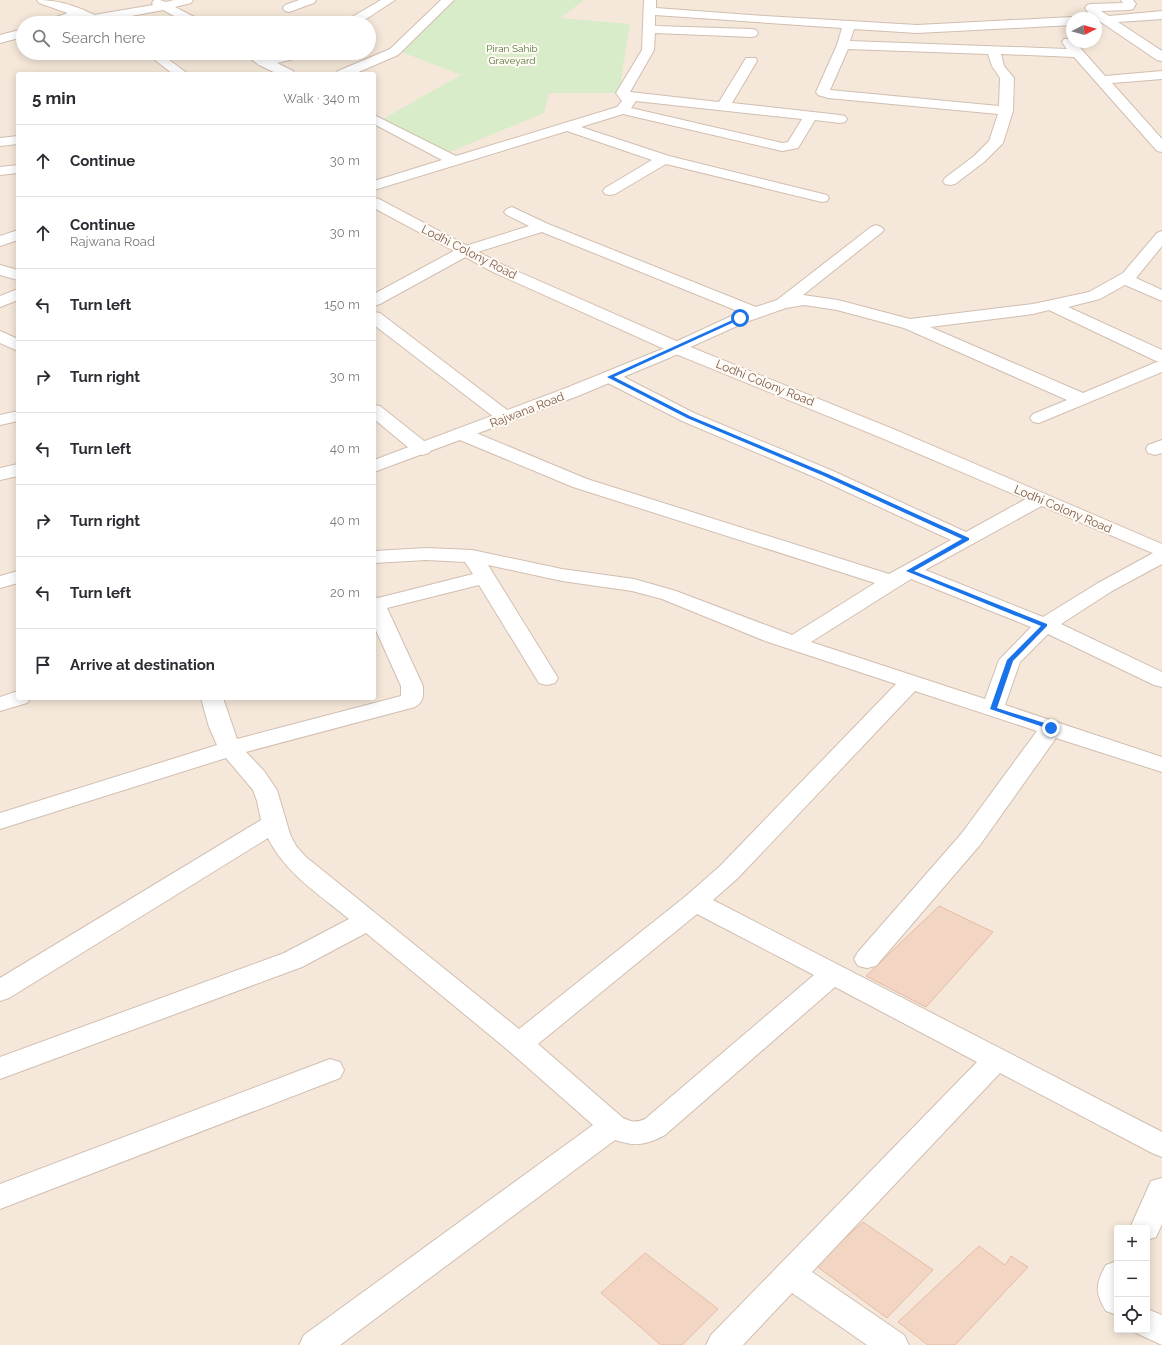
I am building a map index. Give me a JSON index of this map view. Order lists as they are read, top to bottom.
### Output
{
  "streets": {
    "street": ["Lodhi Colony Road", "Rajwana Road"]
  },
  "crossings": [
    ["Lodhi Colony Road", "Rajwana Road"]
  ],
  "parks": ["Piran Sahib Graveyard"],
  "north": "right",
  "page": {
    "search": "Search here",
    "heading": ["5 min", "Walk · 340 m"],
    "list": [
      ["Continue", "30 m"],
      ["Continue", "Rajwana Road", "30 m"],
      ["Turn left", "150 m"],
      ["Turn right", "30 m"],
      ["Turn left", "40 m"],
      ["Turn right", "40 m"],
      ["Turn left", "20 m"],
      "Arrive at destination"
    ],
    "map_buttons": ["+", "−"]
  }
}
